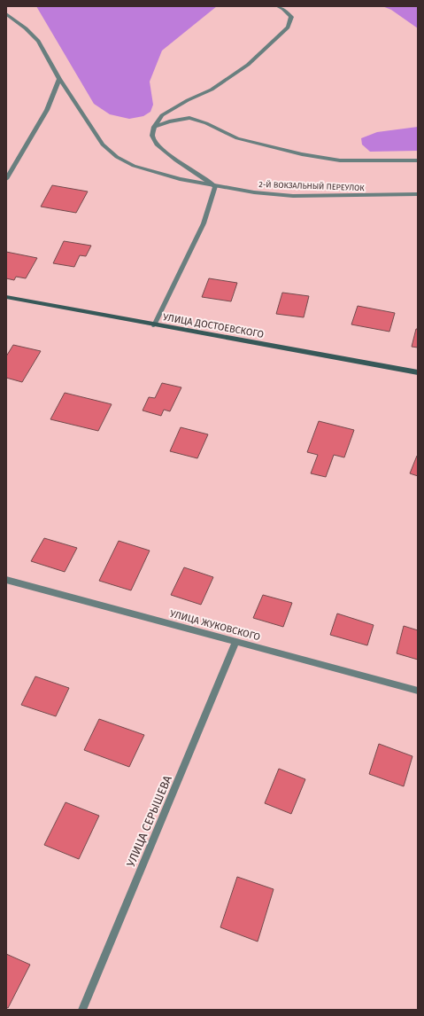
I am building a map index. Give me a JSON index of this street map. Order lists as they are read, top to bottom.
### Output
{
  "streets": {
    "main road": ["УЛИЦА ДОСТОЕВСКОГО"],
    "street": ["2-Й ВОКЗАЛЬНЫЙ ПЕРЕУЛОК", "УЛИЦА ЖУКОВСКОГО", "УЛИЦА СЕРЫШЕВА"]
  },
  "crossings": [
    ["УЛИЦА ЖУКОВСКОГО", "УЛИЦА СЕРЫШЕВА"]
  ]
}
